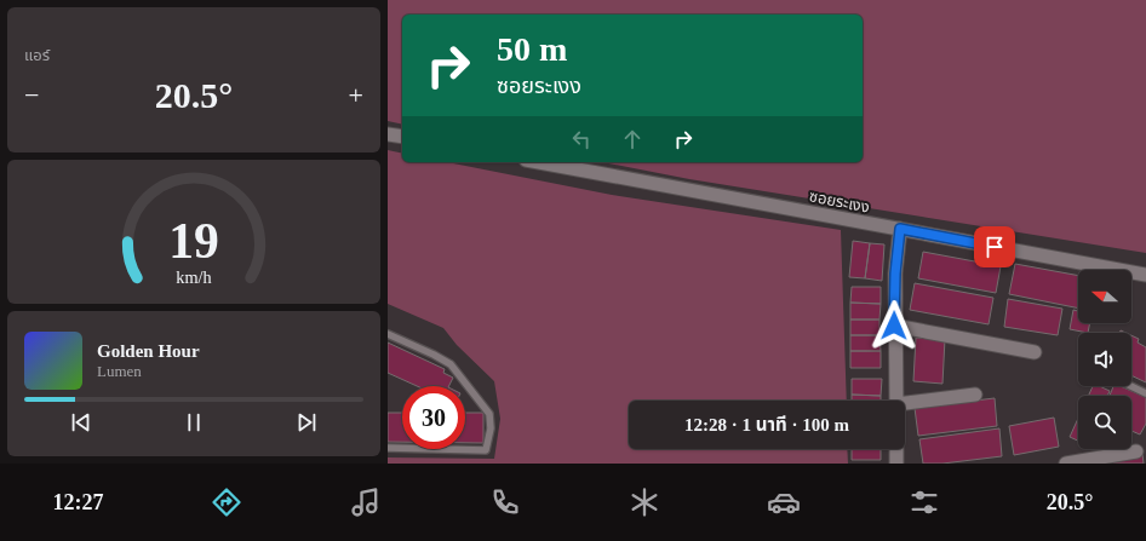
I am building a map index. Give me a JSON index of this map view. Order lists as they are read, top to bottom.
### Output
{
  "streets": {
    "street": ["ซอยระเงง"]
  },
  "north": "left",
  "page": {
    "tile": "แอร์",
    "turn": ["50 m", "ซอยระเงง"],
    "heat": ["−", "20.5°", "+"],
    "song": ["Golden Hour", "Lumen"],
    "limit": "30",
    "trip": "12:28 · 1 นาที · 100 m",
    "tabs": ["12:27", "20.5°"],
    "gauge": ["19", "km/h"]
  }
}
